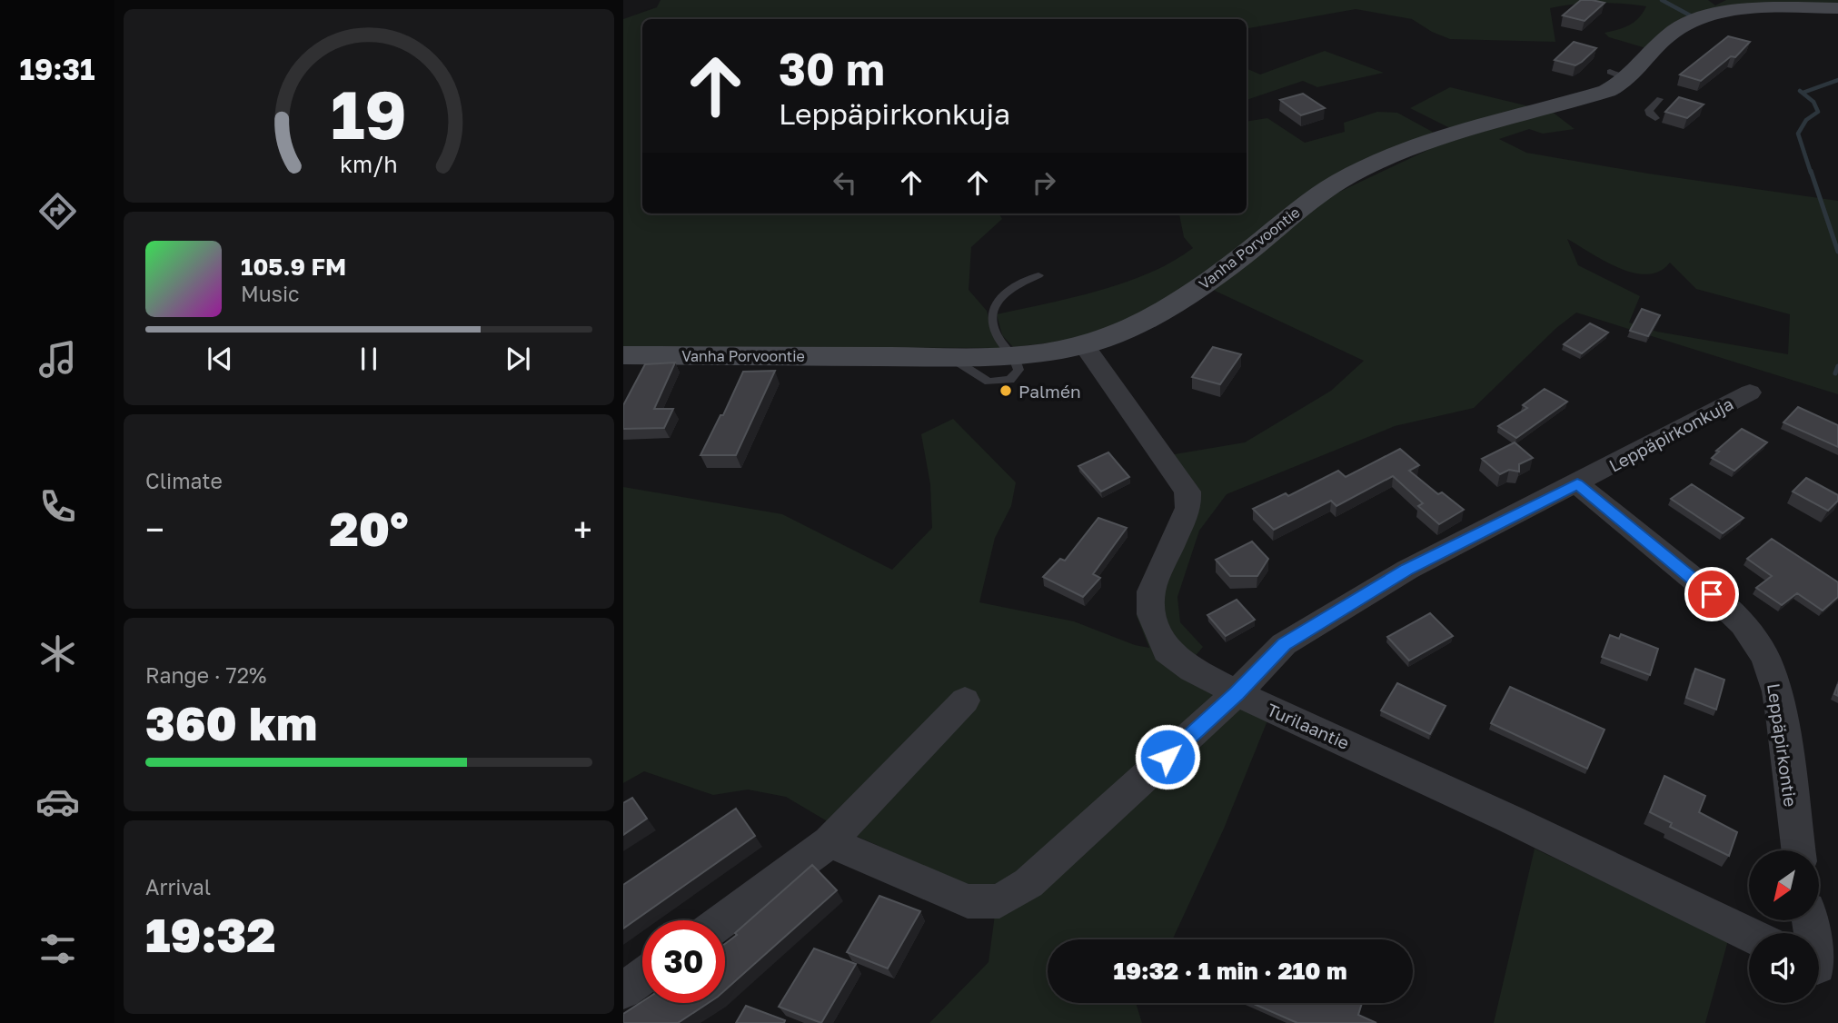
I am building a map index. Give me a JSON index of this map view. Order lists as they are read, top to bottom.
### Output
{
  "streets": {
    "street": [
      "Vanha Porvoontie",
      "Leppäpirkonkuja",
      "Turilaantie",
      "Leppäpirkontie"
    ]
  },
  "crossings": [
    ["Vanha Porvoontie", "Turilaantie"],
    ["Leppäpirkonkuja", "Turilaantie"],
    ["Leppäpirkonkuja", "Leppäpirkontie"]
  ],
  "places": ["Palmén"],
  "north": "bottom left",
  "page": {
    "tabs": "19:31",
    "turn": ["30 m", "Leppäpirkonkuja"],
    "song": ["105.9 FM", "Music"],
    "tile": [
      "Climate",
      ["Range · 72%", "360 km"],
      ["Arrival", "19:32"]
    ],
    "heat": ["−", "20°", "+"],
    "limit": "30",
    "trip": "19:32 · 1 min · 210 m",
    "gauge": ["19", "km/h"]
  }
}
